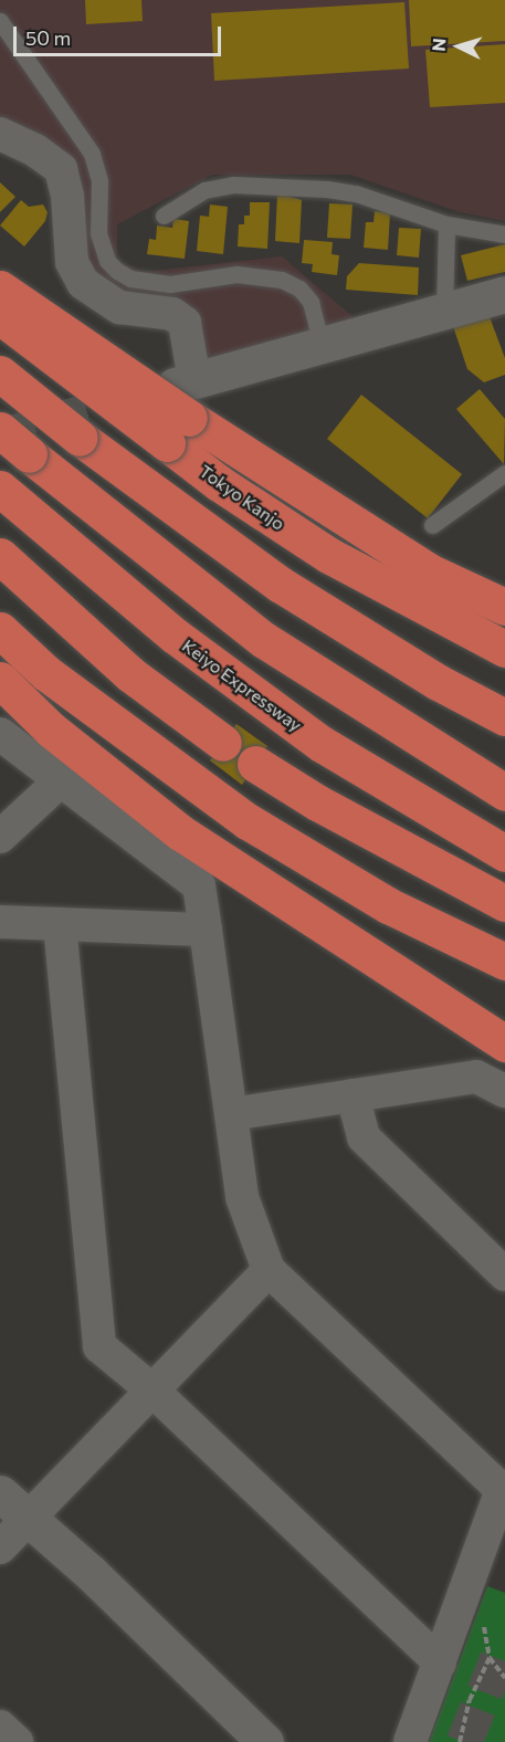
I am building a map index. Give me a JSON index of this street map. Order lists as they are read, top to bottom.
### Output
{
  "streets": {
    "highway": ["Tokyo Kanjo", "Keiyo Expressway"]
  },
  "scale_bar": "50 m",
  "north": "left"
}
